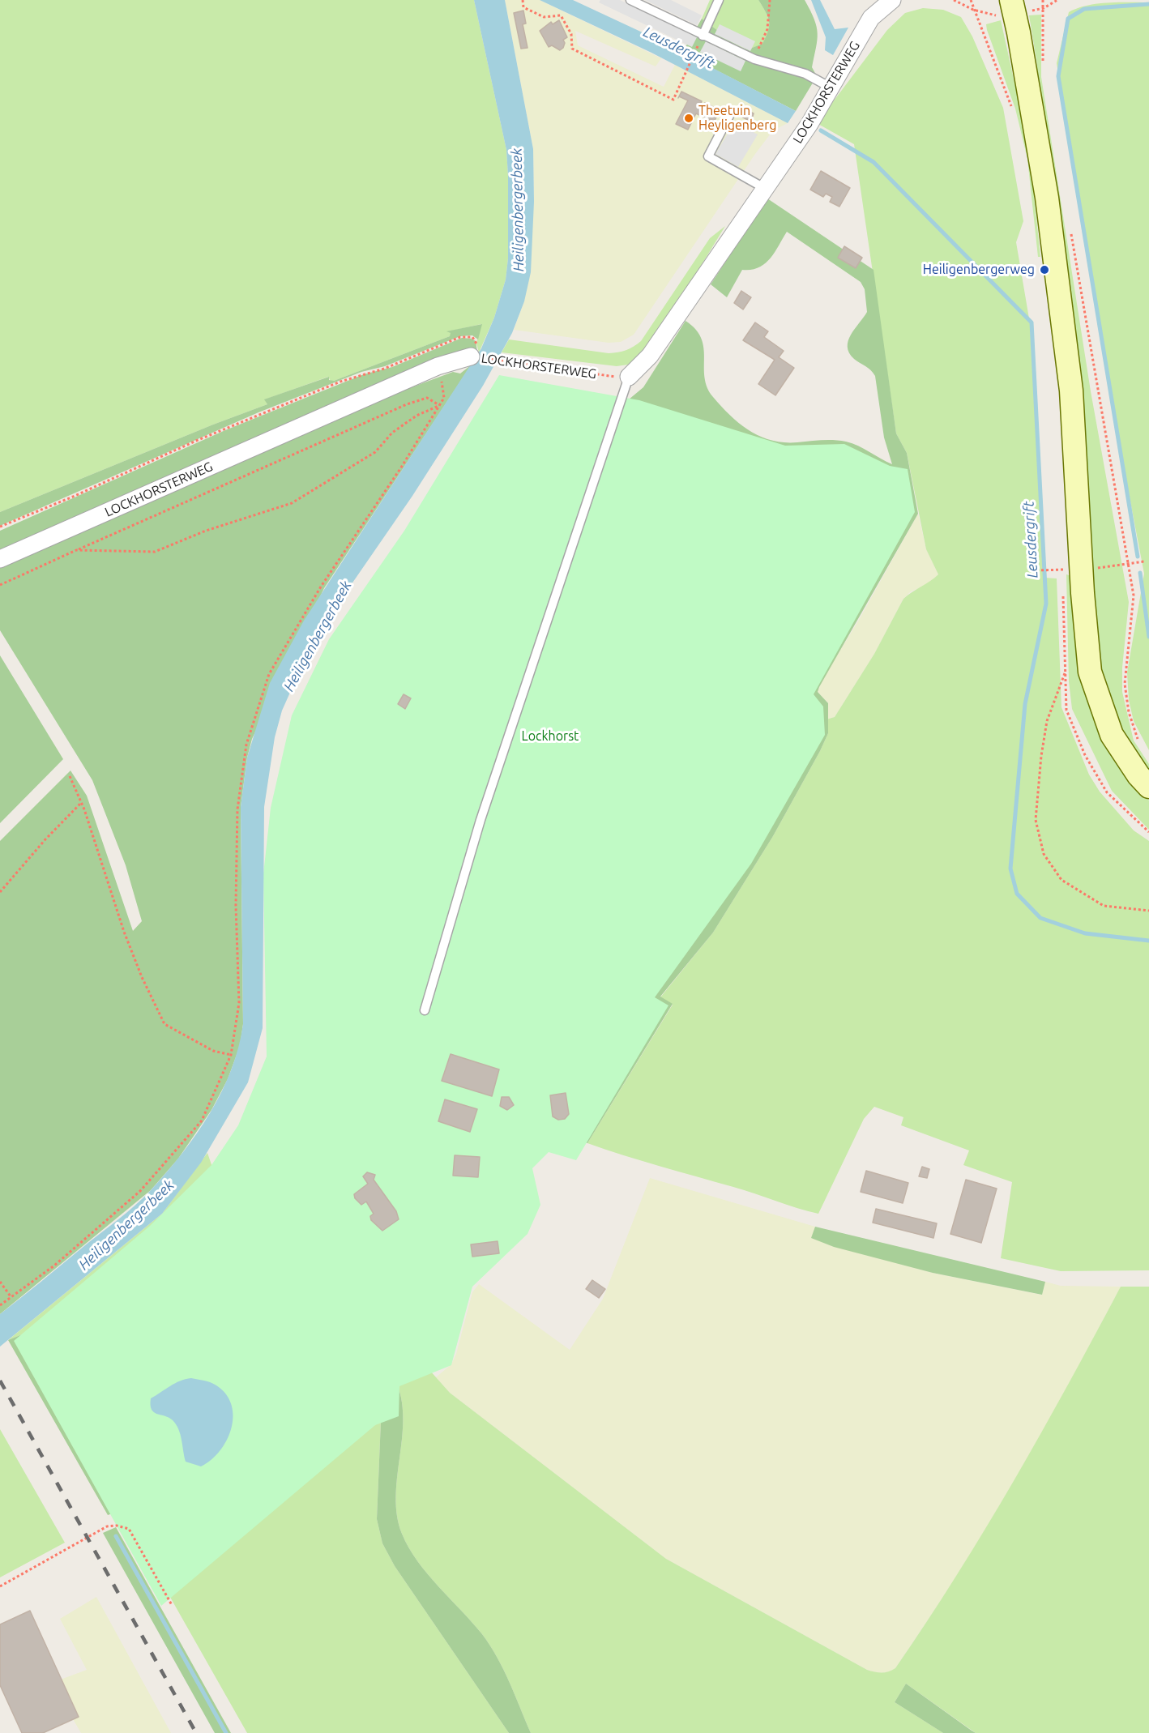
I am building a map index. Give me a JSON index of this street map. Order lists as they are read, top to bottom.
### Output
{
  "streets": {
    "street": ["LOCKHORSTERWEG"]
  },
  "water": ["Leusdergrift", "Heiligenbergerbeek"],
  "parks": ["Lockhorst"],
  "places": ["Theetuin Heyligenberg", "Heiligenbergerweg"]
}
